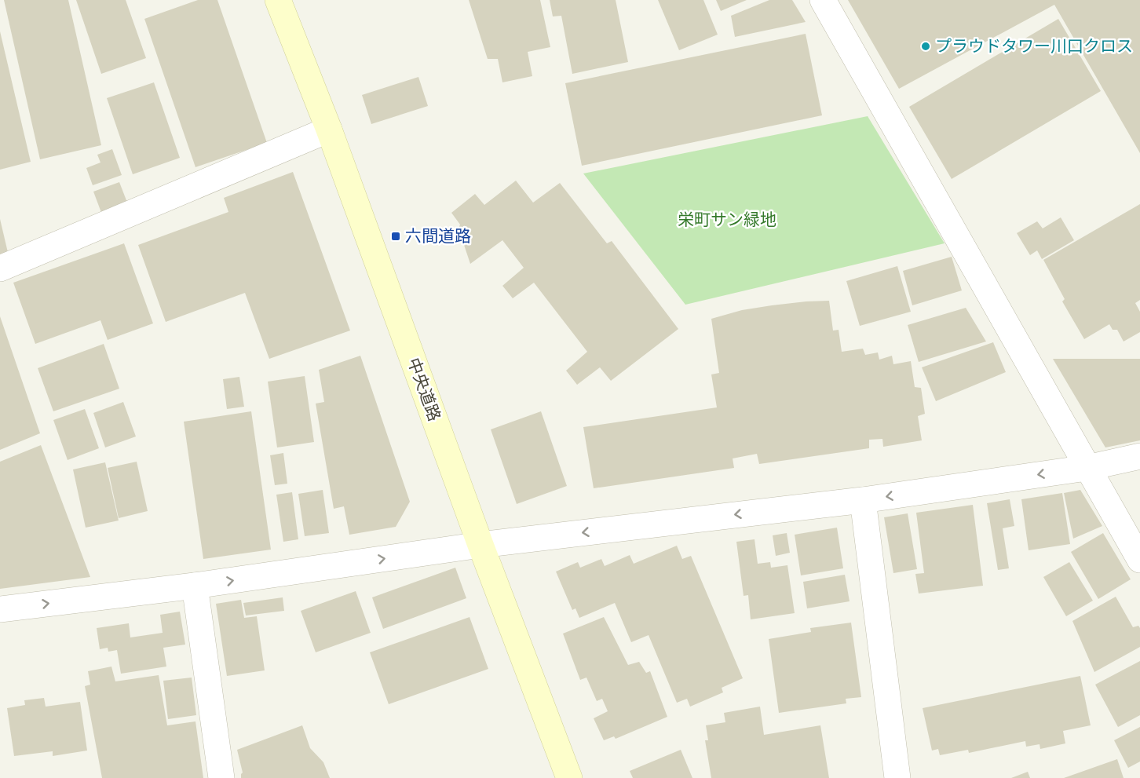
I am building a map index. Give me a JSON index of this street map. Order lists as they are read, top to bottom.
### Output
{
  "streets": {
    "main road": ["中央道路"]
  },
  "parks": ["栄町サン緑地"],
  "places": {
    "other": ["プラウドタワー川口クロス"],
    "transit": ["六間道路"]
  }
}
